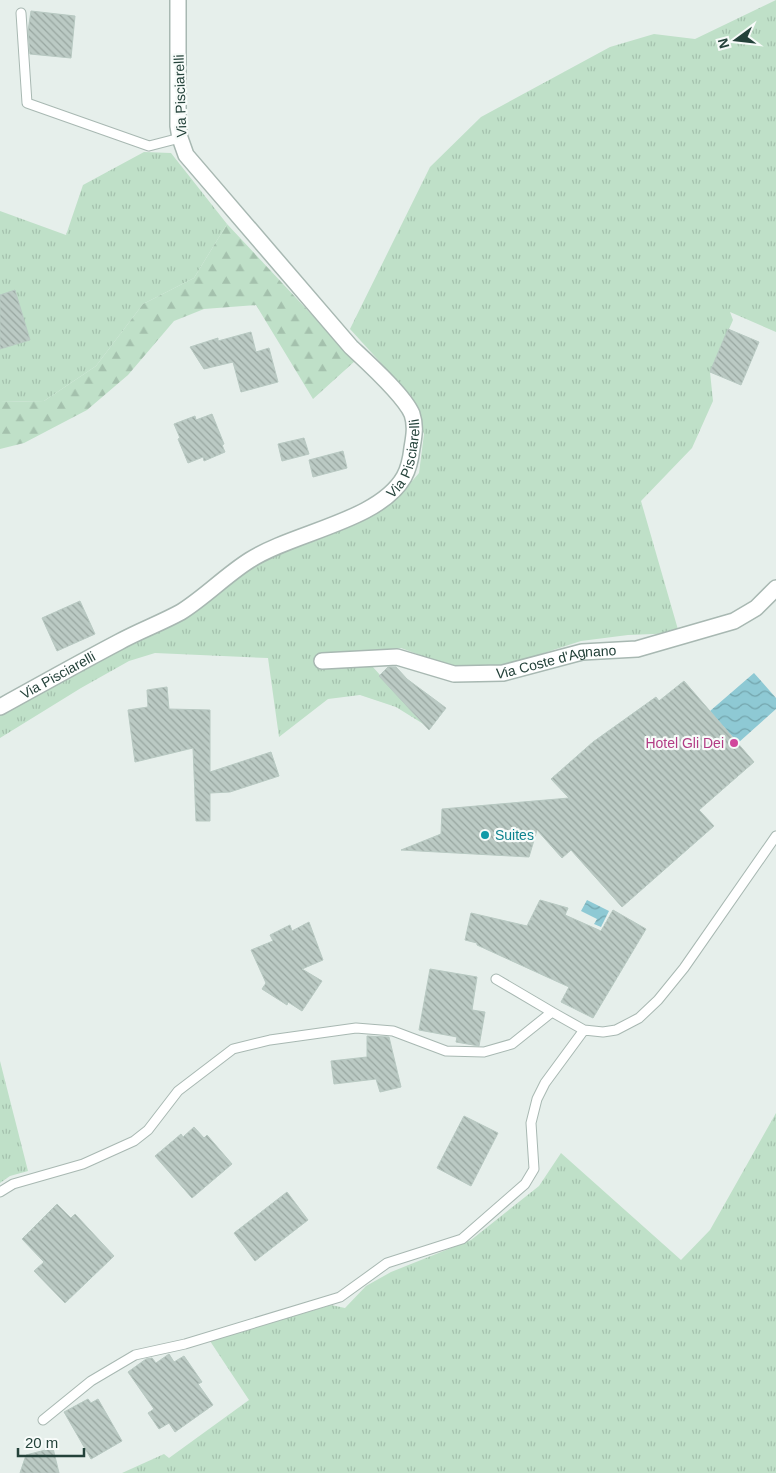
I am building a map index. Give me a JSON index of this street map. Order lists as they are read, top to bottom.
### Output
{
  "streets": {
    "street": ["Via Pisciarelli", "Via Coste d'Agnano"]
  },
  "places": ["Hotel Gli Dei", "Suites"],
  "scale_bar": "20 m",
  "north": "left"
}
